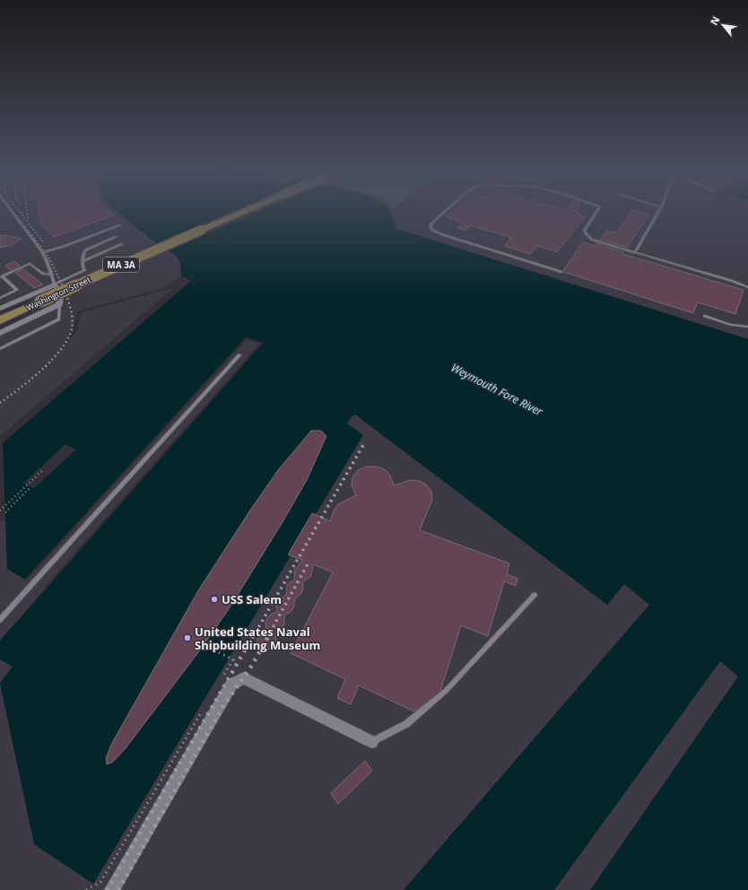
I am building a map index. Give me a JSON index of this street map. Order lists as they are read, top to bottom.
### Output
{
  "streets": {
    "main road": ["MA 3A", "Washington Street"]
  },
  "water": ["Weymouth Fore River"],
  "places": ["USS Salem", "United States Naval Shipbuilding Museum"],
  "north": "top left"
}
